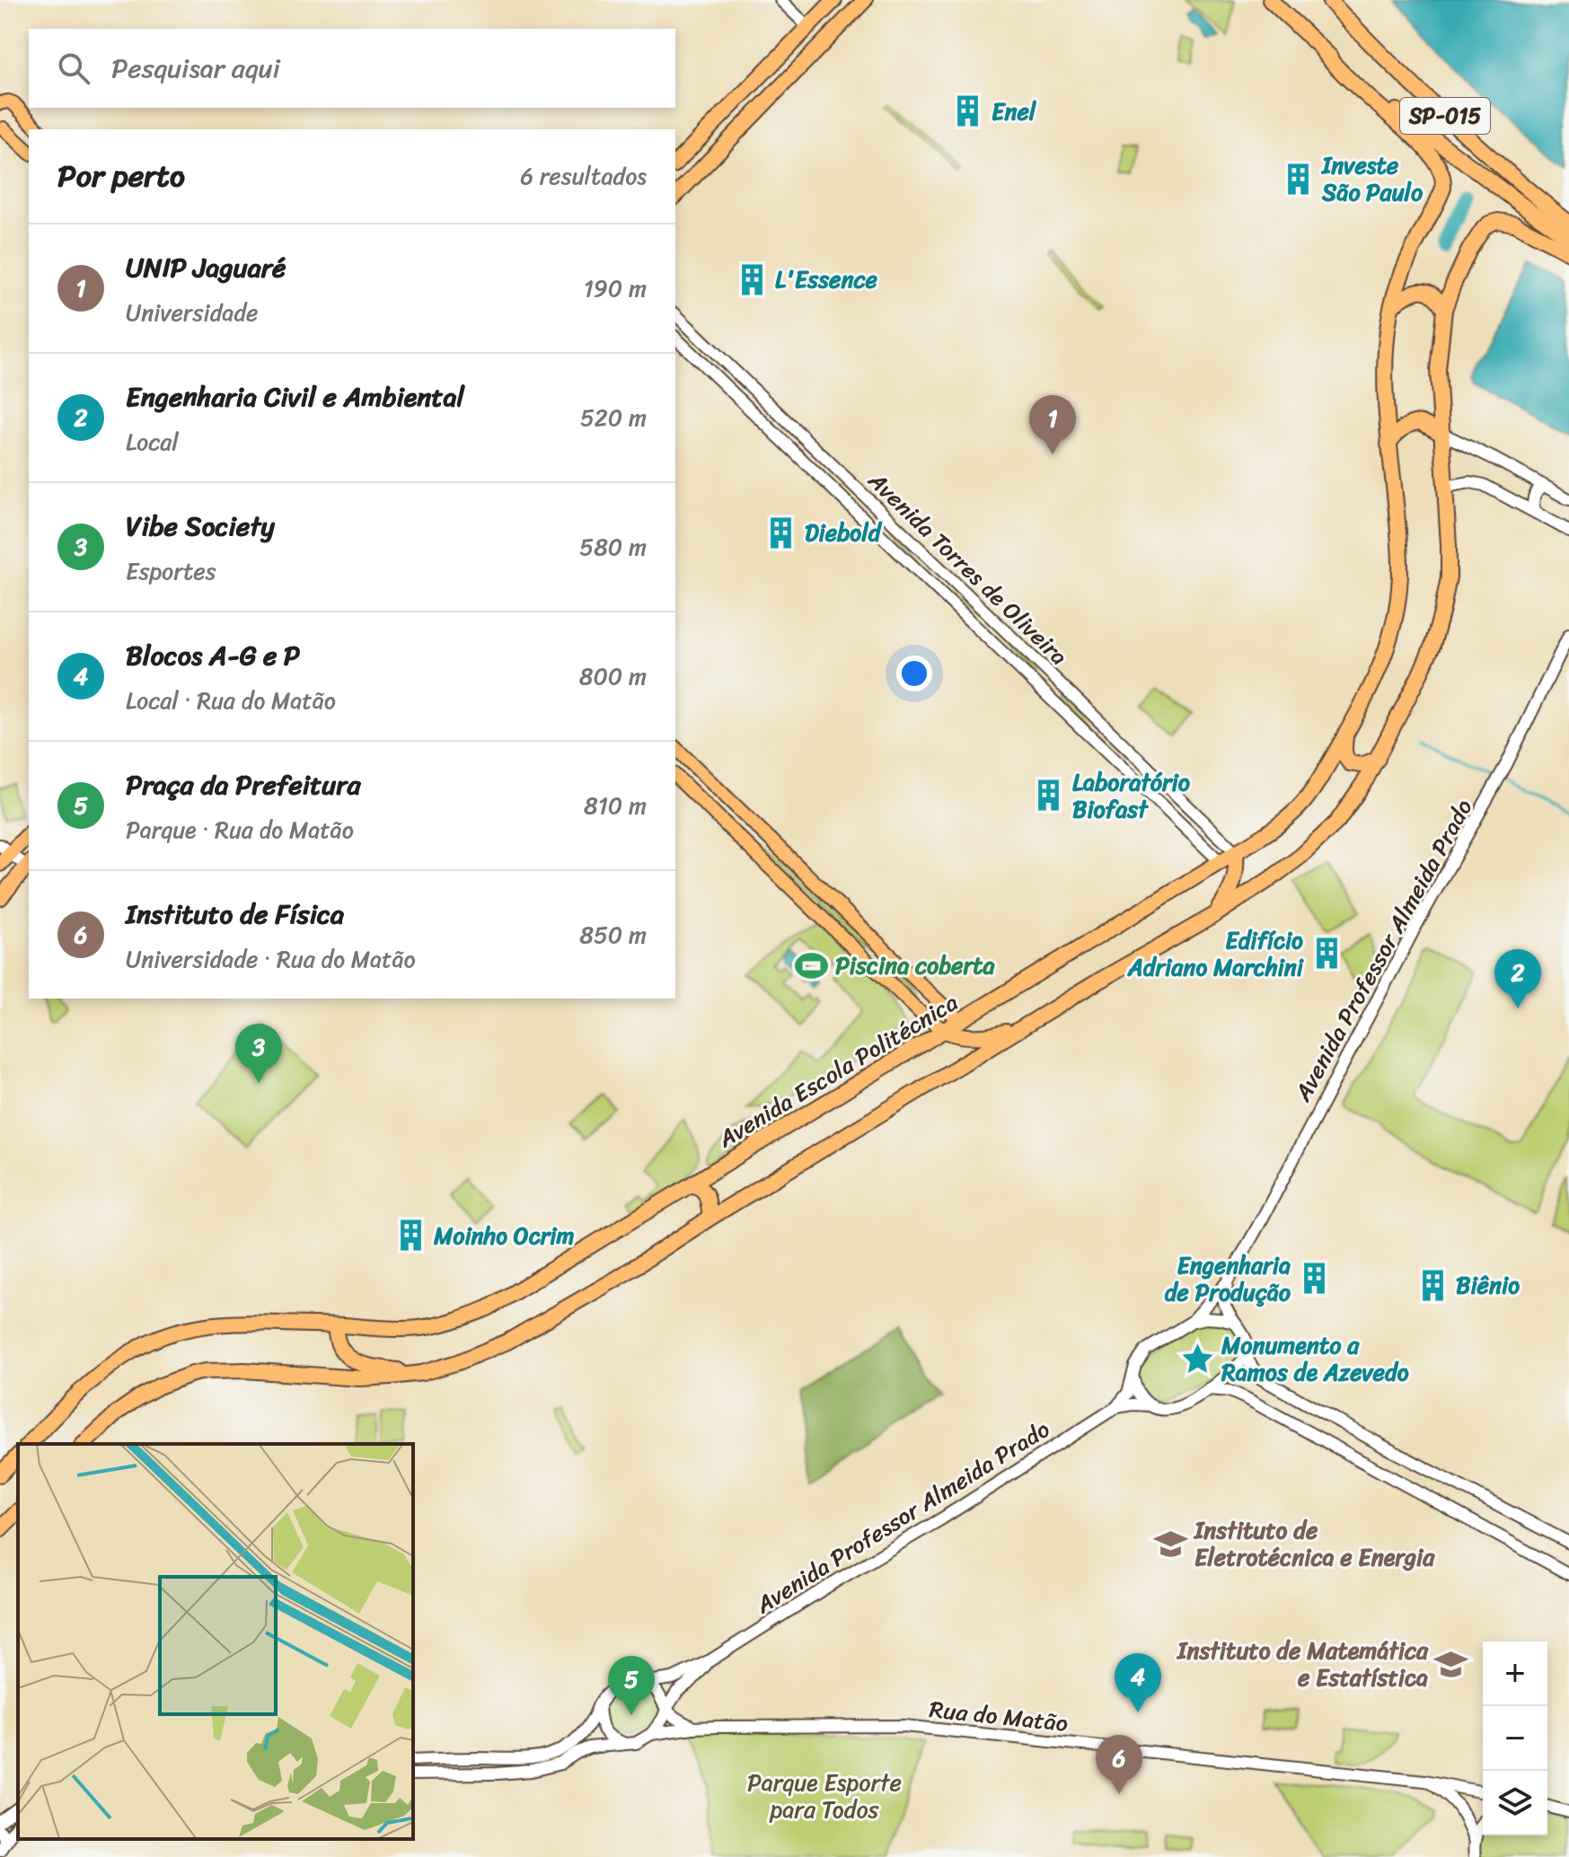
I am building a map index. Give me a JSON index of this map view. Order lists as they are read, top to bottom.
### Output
{
  "streets": {
    "highway": ["SP-015", "Avenida Escola Politécnica"],
    "street": ["Avenida Torres de Oliveira", "Avenida Professor Almeida Prado", "Rua do Matão"]
  },
  "crossings": [
    ["Avenida Torres de Oliveira", "Avenida Escola Politécnica"],
    ["Avenida Professor Almeida Prado", "Rua do Matão"]
  ],
  "parks": ["Parque Esporte para Todos"],
  "places": {
    "building": [
      "Enel",
      "Investe São Paulo",
      "L'Essence",
      "Diebold",
      "Laboratório Biofast",
      "Edifício Adriano Marchini",
      "Moinho Ocrim",
      "Engenharia de Produção",
      "Biênio"
    ],
    "sports": ["Piscina coberta"],
    "place": ["Monumento a Ramos de Azevedo"],
    "school or university": ["Instituto de Eletrotécnica e Energia", "Instituto de Matemática e Estatística"]
  },
  "page": {
    "search": "Pesquisar aqui",
    "heading": ["Por perto", "6 resultados"],
    "list": [
      {
        "mark": "1",
        "name": "UNIP Jaguaré",
        "note": "Universidade",
        "value": "190 m"
      },
      {
        "mark": "2",
        "name": "Engenharia Civil e Ambiental",
        "note": "Local",
        "value": "520 m"
      },
      {
        "mark": "3",
        "name": "Vibe Society",
        "note": "Esportes",
        "value": "580 m"
      },
      {
        "mark": "4",
        "name": "Blocos A-G e P",
        "note": "Local · Rua do Matão",
        "value": "800 m"
      },
      {
        "mark": "5",
        "name": "Praça da Prefeitura",
        "note": "Parque · Rua do Matão",
        "value": "810 m"
      },
      {
        "mark": "6",
        "name": "Instituto de Física",
        "note": "Universidade · Rua do Matão",
        "value": "850 m"
      }
    ],
    "pins": [
      "1",
      "2",
      "3",
      "4",
      "5",
      "6"
    ],
    "map_buttons": ["+", "−"]
  }
}
